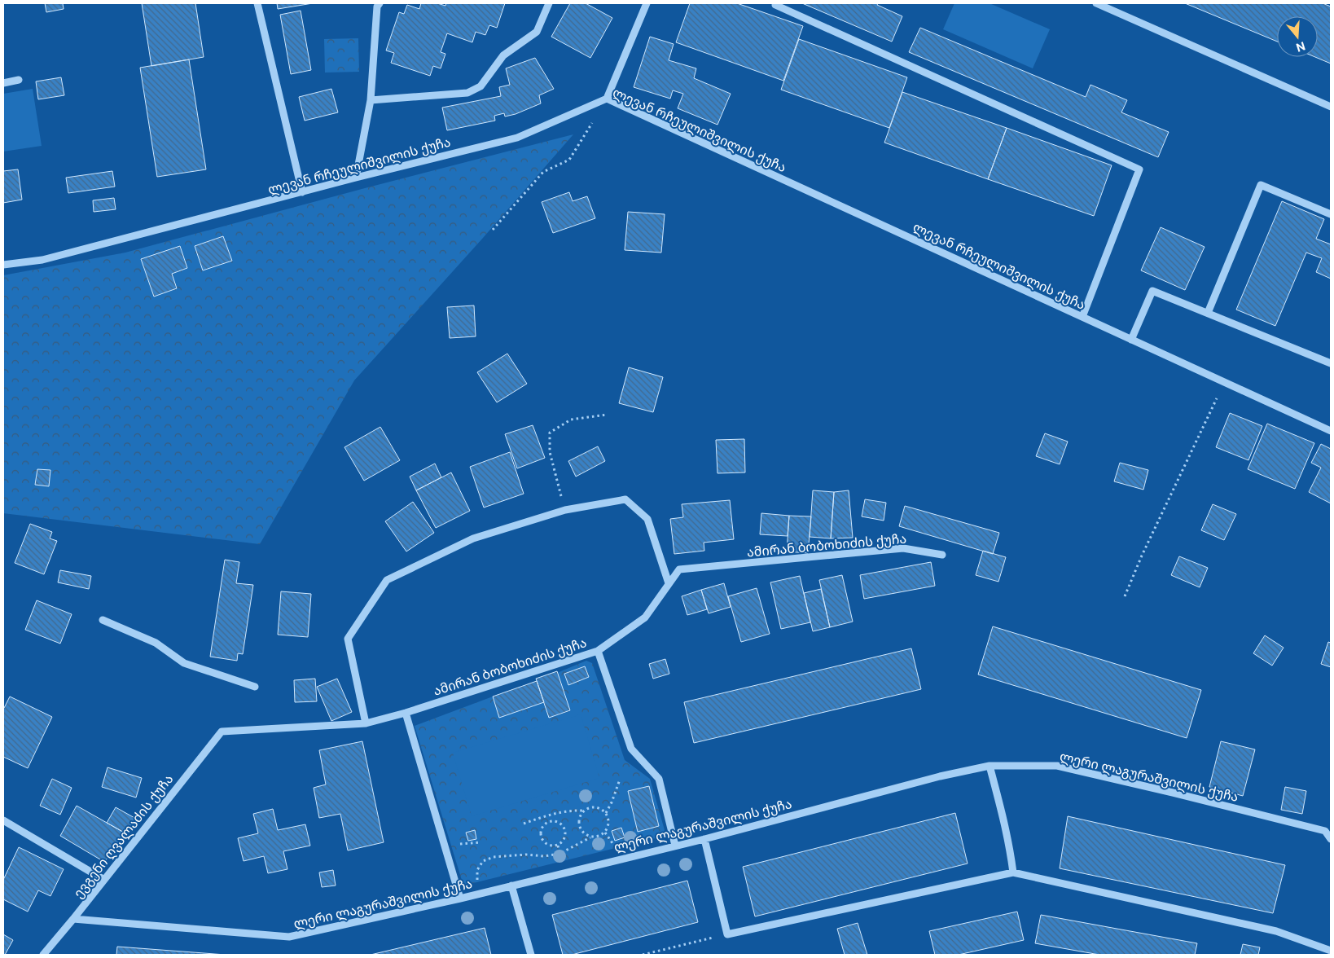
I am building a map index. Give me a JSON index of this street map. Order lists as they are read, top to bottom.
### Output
{
  "streets": {
    "street": [
      "ლევან რჩეულიშვილის ქუჩა",
      "ამირან ბობოხიძის ქუჩა",
      "ლერი ლაგურაშვილის ქუჩა",
      "ევგენი ღვალაძის ქუჩა"
    ]
  },
  "crossings": [
    ["ამირან ბობოხიძის ქუჩა", "ევგენი ღვალაძის ქუჩა"],
    ["ლერი ლაგურაშვილის ქუჩა", "ევგენი ღვალაძის ქუჩა"]
  ],
  "north": "bottom"
}
